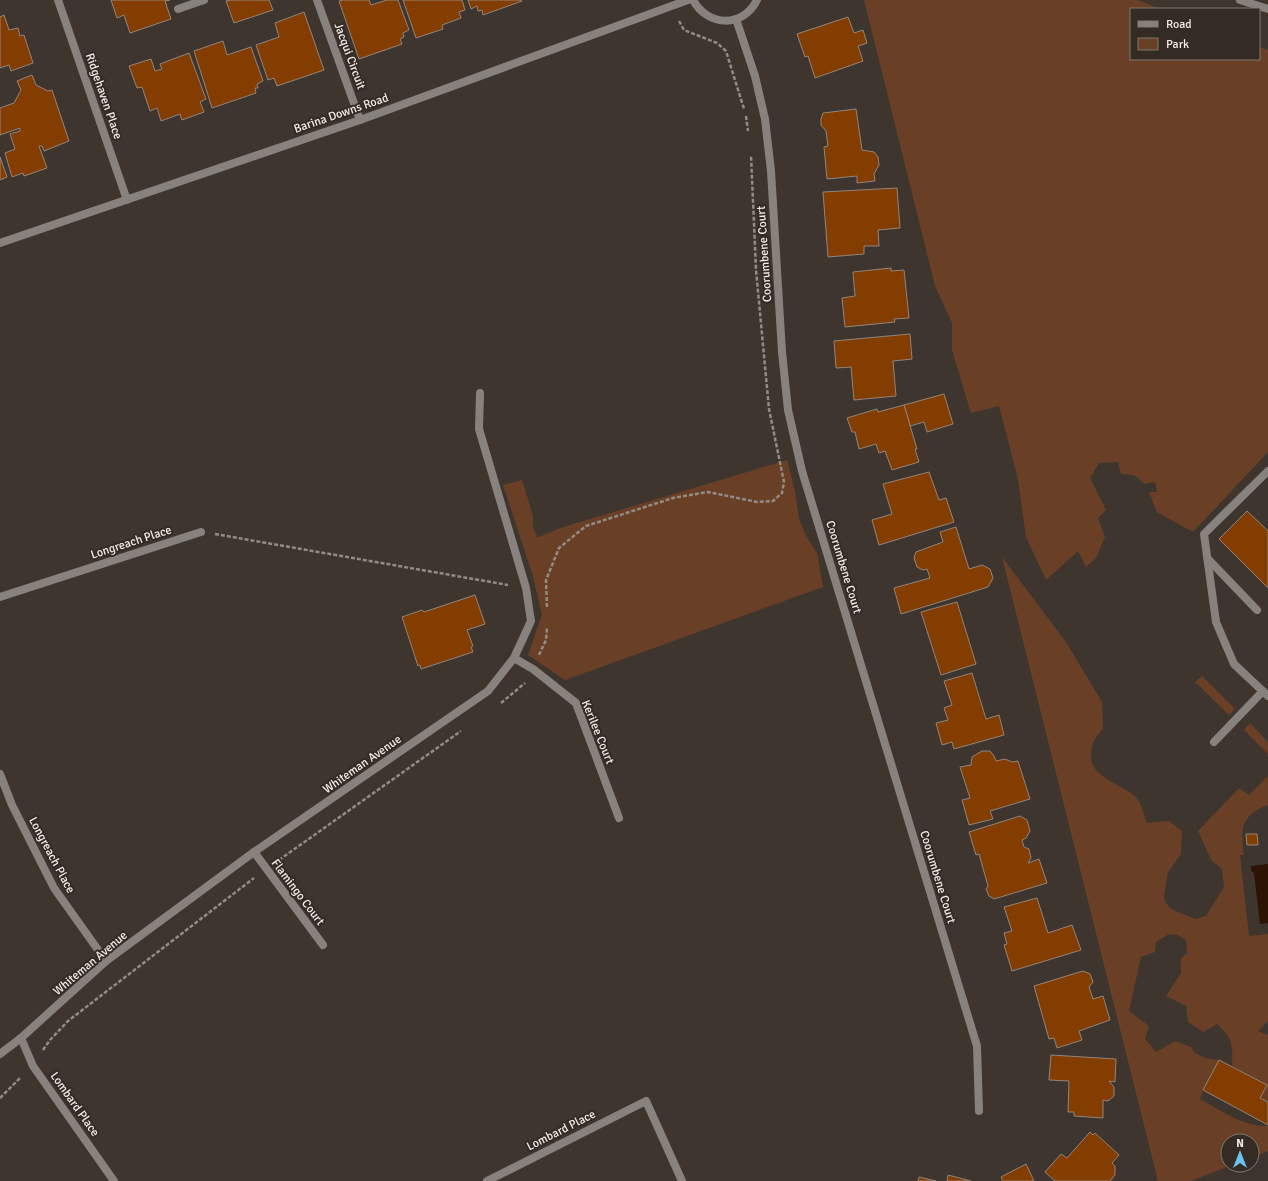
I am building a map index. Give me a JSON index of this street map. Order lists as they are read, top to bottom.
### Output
{
  "streets": {
    "street": [
      "Jacqui Circuit",
      "Ridgehaven Place",
      "Barina Downs Road",
      "Coorumbene Court",
      "Longreach Place",
      "Kerilee Court",
      "Whiteman Avenue",
      "Flamingo Court",
      "Lombard Place"
    ]
  },
  "crossings": [
    ["Jacqui Circuit", "Barina Downs Road"],
    ["Ridgehaven Place", "Barina Downs Road"],
    ["Longreach Place", "Whiteman Avenue"],
    ["Kerilee Court", "Whiteman Avenue"],
    ["Whiteman Avenue", "Flamingo Court"],
    ["Whiteman Avenue", "Lombard Place"]
  ],
  "legend": ["Road", "Park"],
  "north": "top"
}
